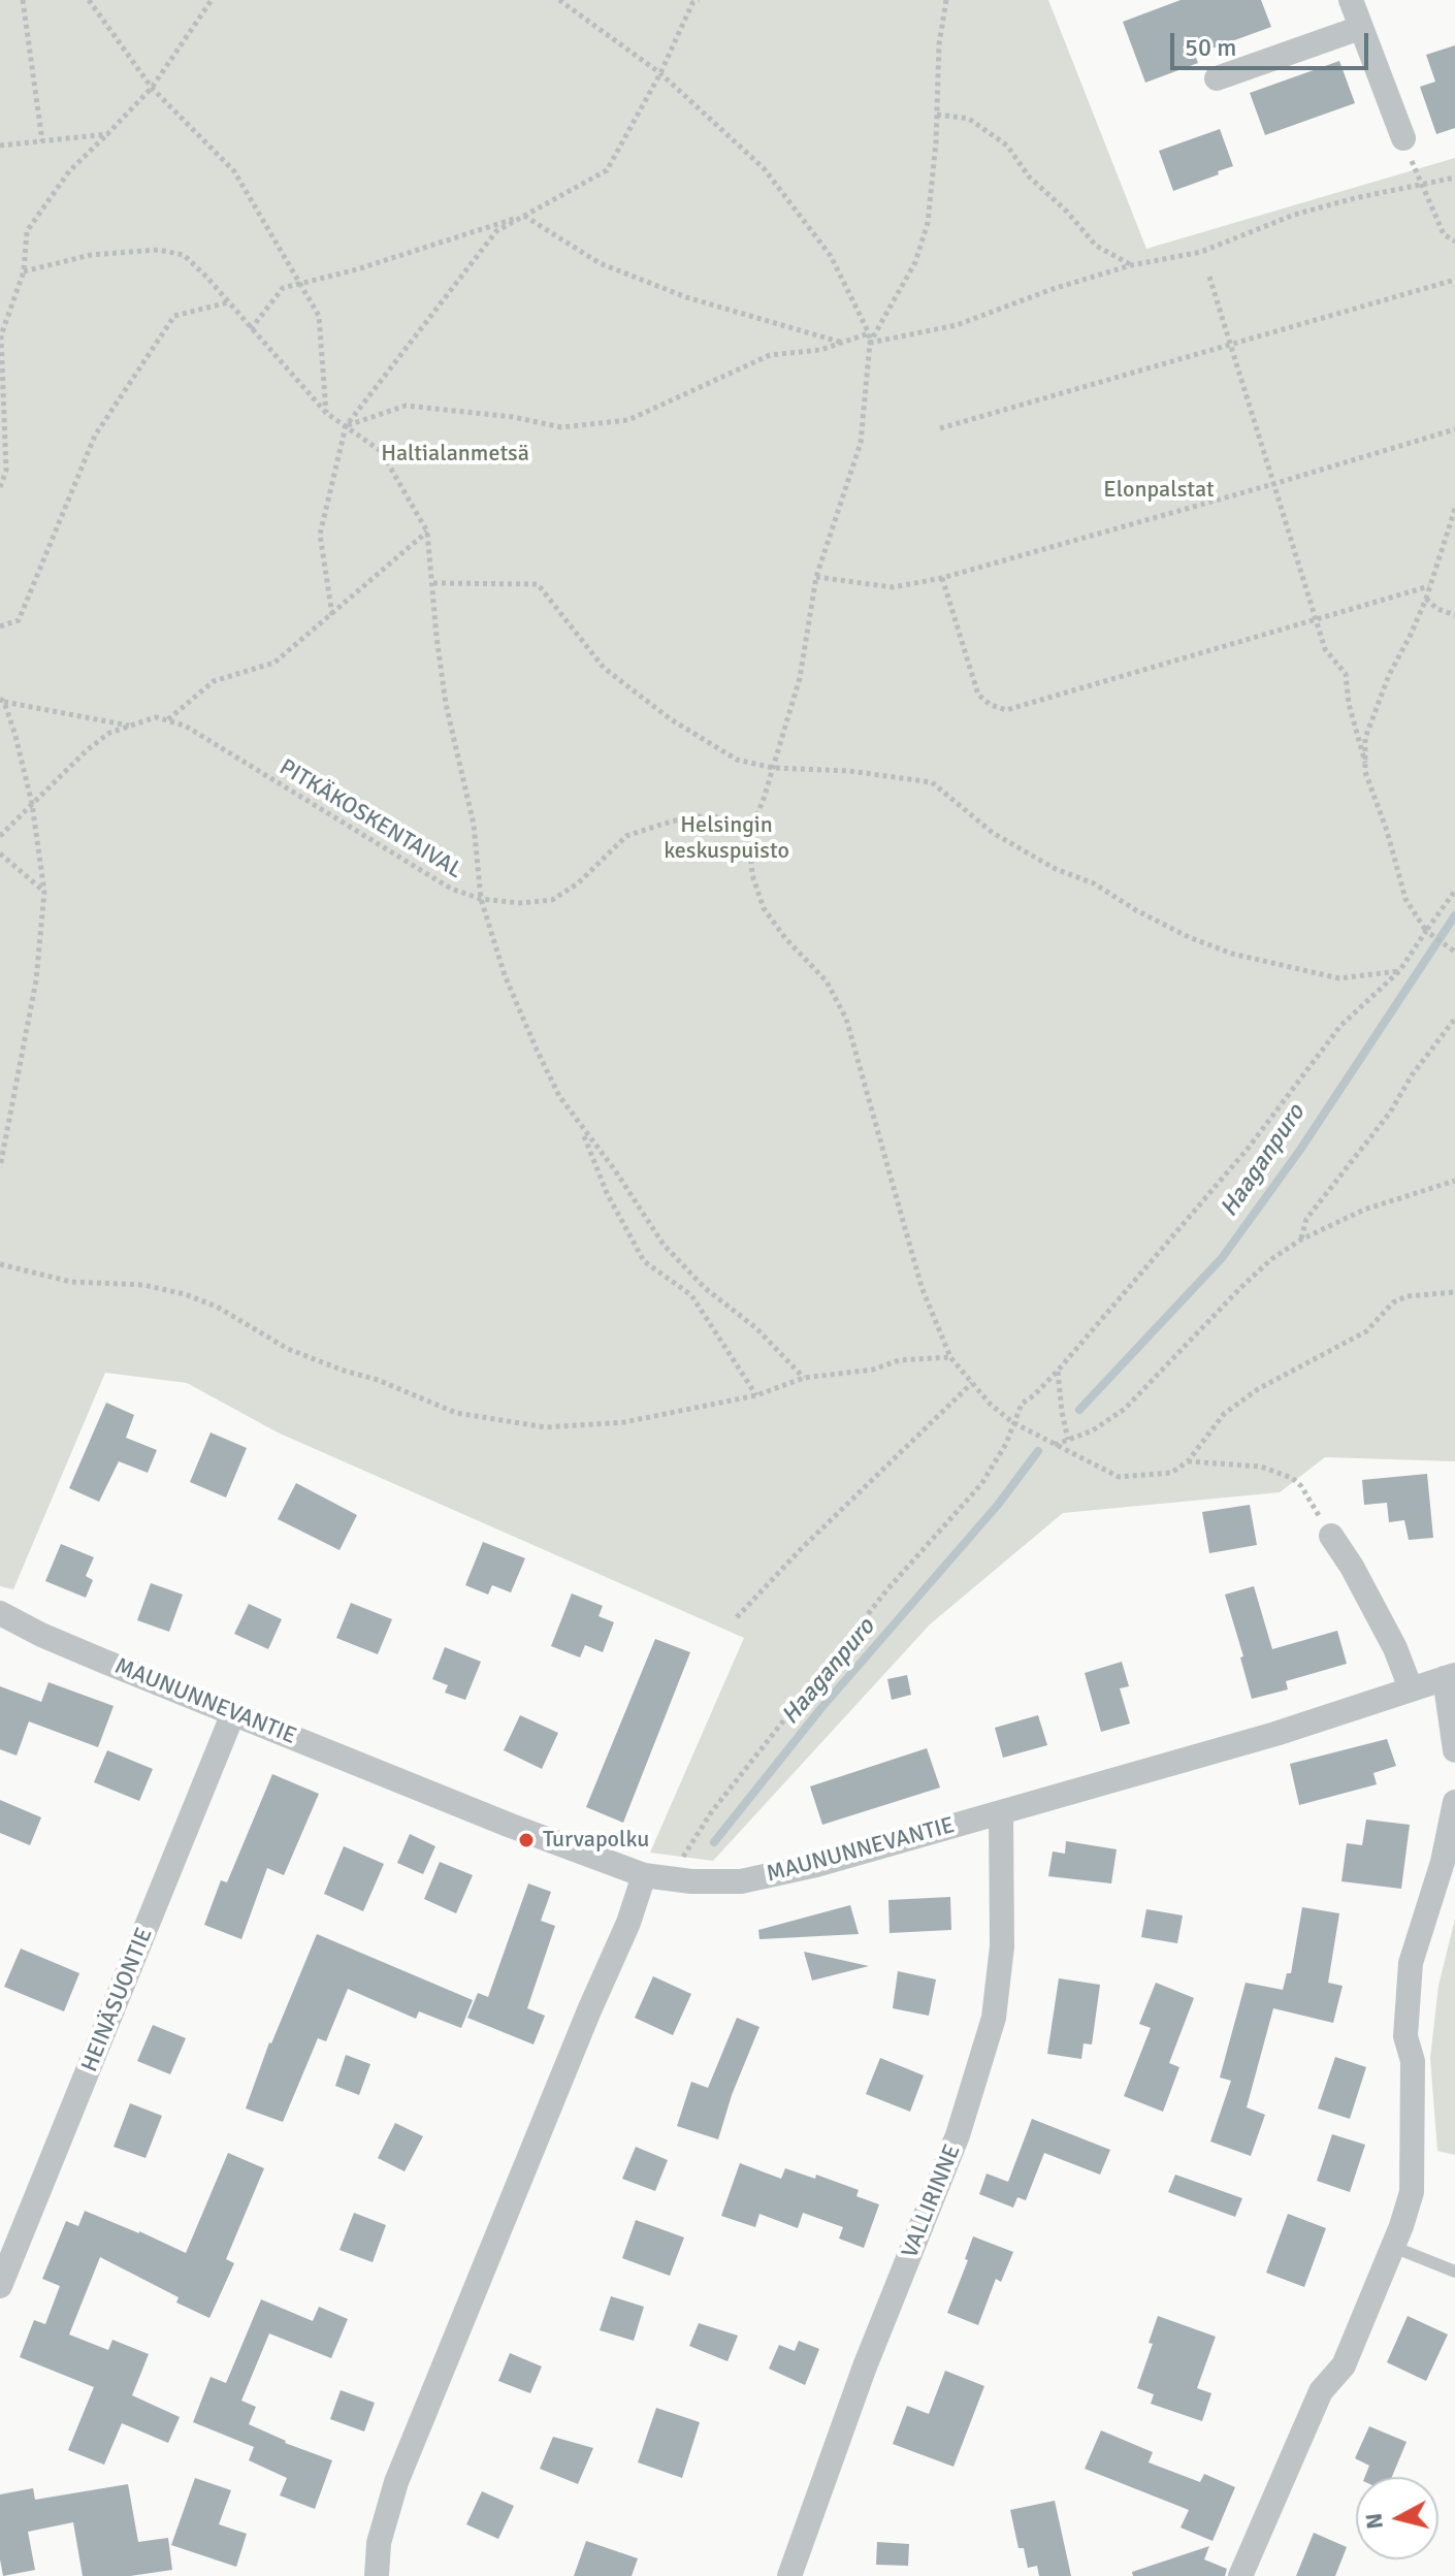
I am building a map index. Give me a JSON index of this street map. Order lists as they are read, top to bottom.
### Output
{
  "streets": {
    "street": ["MAUNUNNEVANTIE", "HEINÄSUONTIE", "VALLIRINNE"],
    "path": ["PITKÄKOSKENTAIVAL"]
  },
  "crossings": [
    ["MAUNUNNEVANTIE", "HEINÄSUONTIE"],
    ["MAUNUNNEVANTIE", "VALLIRINNE"]
  ],
  "water": ["Haaganpuro"],
  "parks": ["Haltialanmetsä", "Elonpalstat", "Helsingin keskuspuisto"],
  "places": ["Turvapolku"],
  "scale_bar": "50 m",
  "north": "left"
}
